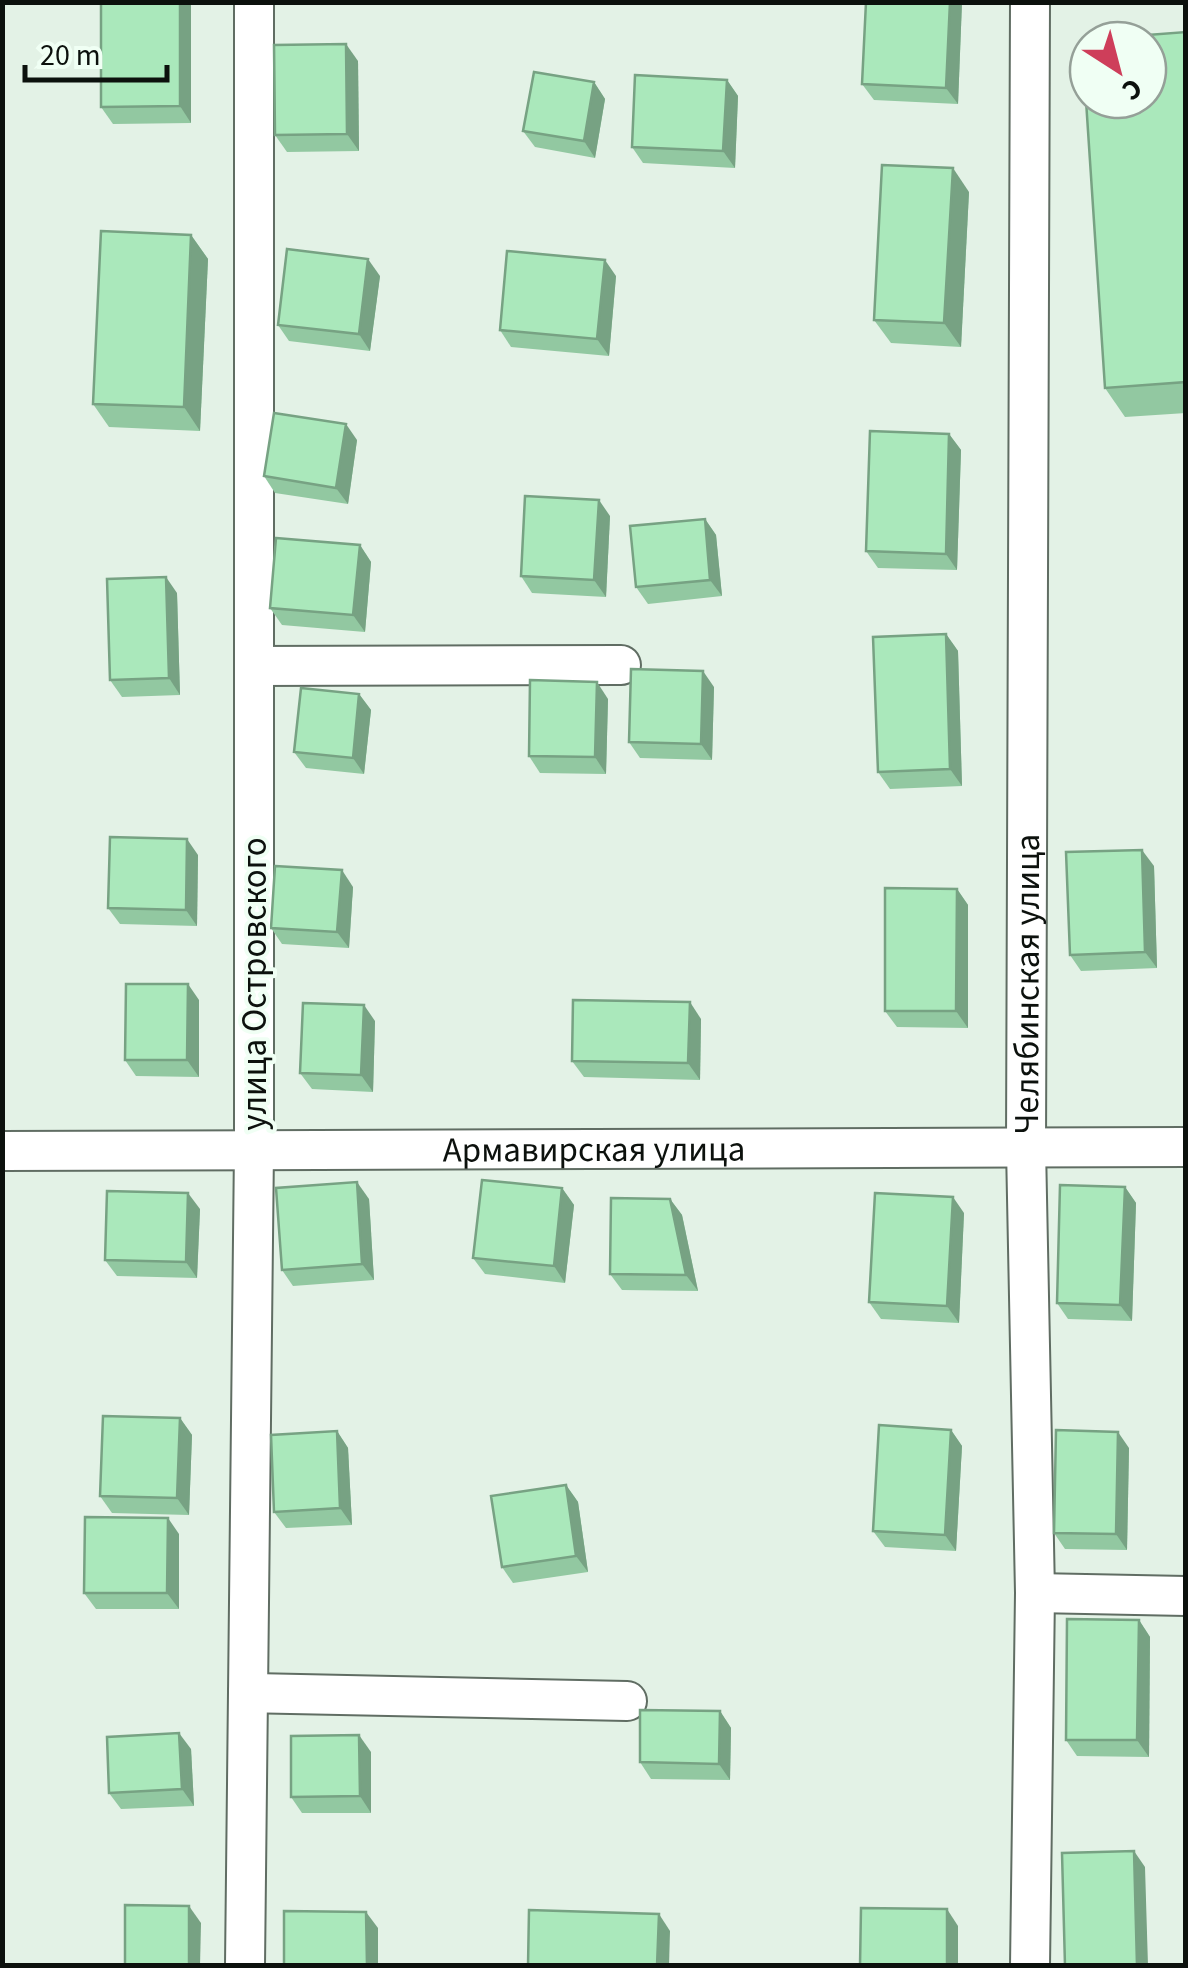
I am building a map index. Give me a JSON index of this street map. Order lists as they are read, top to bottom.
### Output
{
  "streets": {
    "street": ["улица Островского", "Челябинская улица", "Армавирская улица"]
  },
  "crossings": [
    ["улица Островского", "Армавирская улица"],
    ["Челябинская улица", "Армавирская улица"]
  ],
  "scale_bar": "20 m",
  "north": "bottom right"
}
